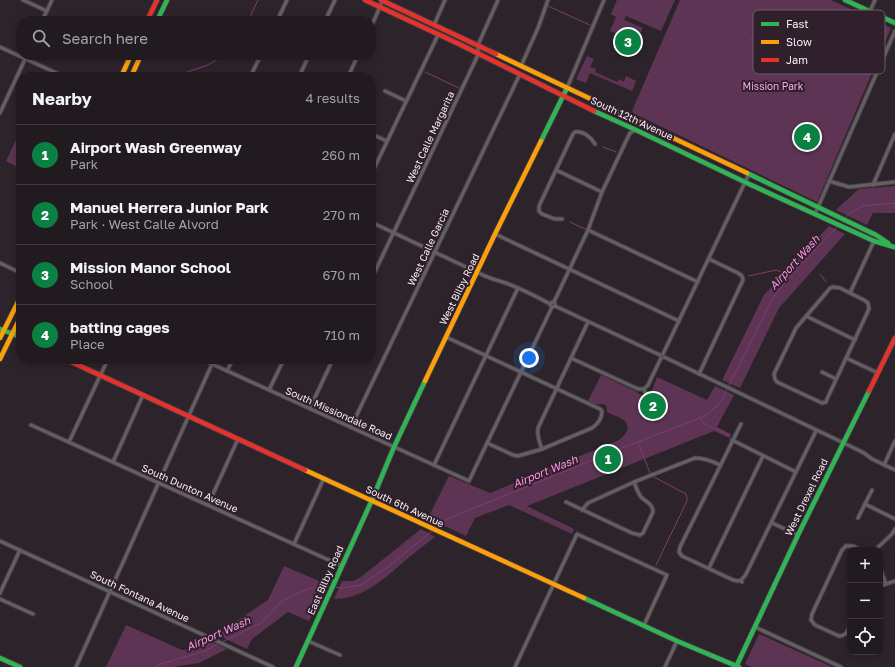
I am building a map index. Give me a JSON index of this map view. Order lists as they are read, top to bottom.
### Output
{
  "streets": {
    "street": [
      "South 12th Avenue",
      "West Calle Margarita",
      "West Calle Garcia",
      "West Bilby Road",
      "South Missiondale Road",
      "South Dunton Avenue",
      "West Drexel Road",
      "South 6th Avenue",
      "East Bilby Road",
      "South Fontana Avenue"
    ]
  },
  "crossings": [
    ["South 12th Avenue", "West Calle Margarita"],
    ["South 12th Avenue", "West Calle Garcia"],
    ["South 12th Avenue", "West Bilby Road"],
    ["West Calle Garcia", "South Missiondale Road"],
    ["West Bilby Road", "South Missiondale Road"],
    ["West Bilby Road", "South 6th Avenue"],
    ["West Bilby Road", "East Bilby Road"],
    ["South Dunton Avenue", "East Bilby Road"],
    ["West Drexel Road", "South 6th Avenue"],
    ["South 6th Avenue", "East Bilby Road"]
  ],
  "water": ["Airport Wash"],
  "parks": ["Mission Park"],
  "legend": ["Fast", "Slow", "Jam"],
  "page": {
    "search": "Search here",
    "pins": [
      "3",
      "4",
      "2",
      "1"
    ],
    "heading": ["Nearby", "4 results"],
    "list": [
      {
        "mark": "1",
        "name": "Airport Wash Greenway",
        "note": "Park",
        "value": "260 m"
      },
      {
        "mark": "2",
        "name": "Manuel Herrera Junior Park",
        "note": "Park · West Calle Alvord",
        "value": "270 m"
      },
      {
        "mark": "3",
        "name": "Mission Manor School",
        "note": "School",
        "value": "670 m"
      },
      {
        "mark": "4",
        "name": "batting cages",
        "note": "Place",
        "value": "710 m"
      }
    ],
    "map_buttons": ["+", "−"]
  }
}
